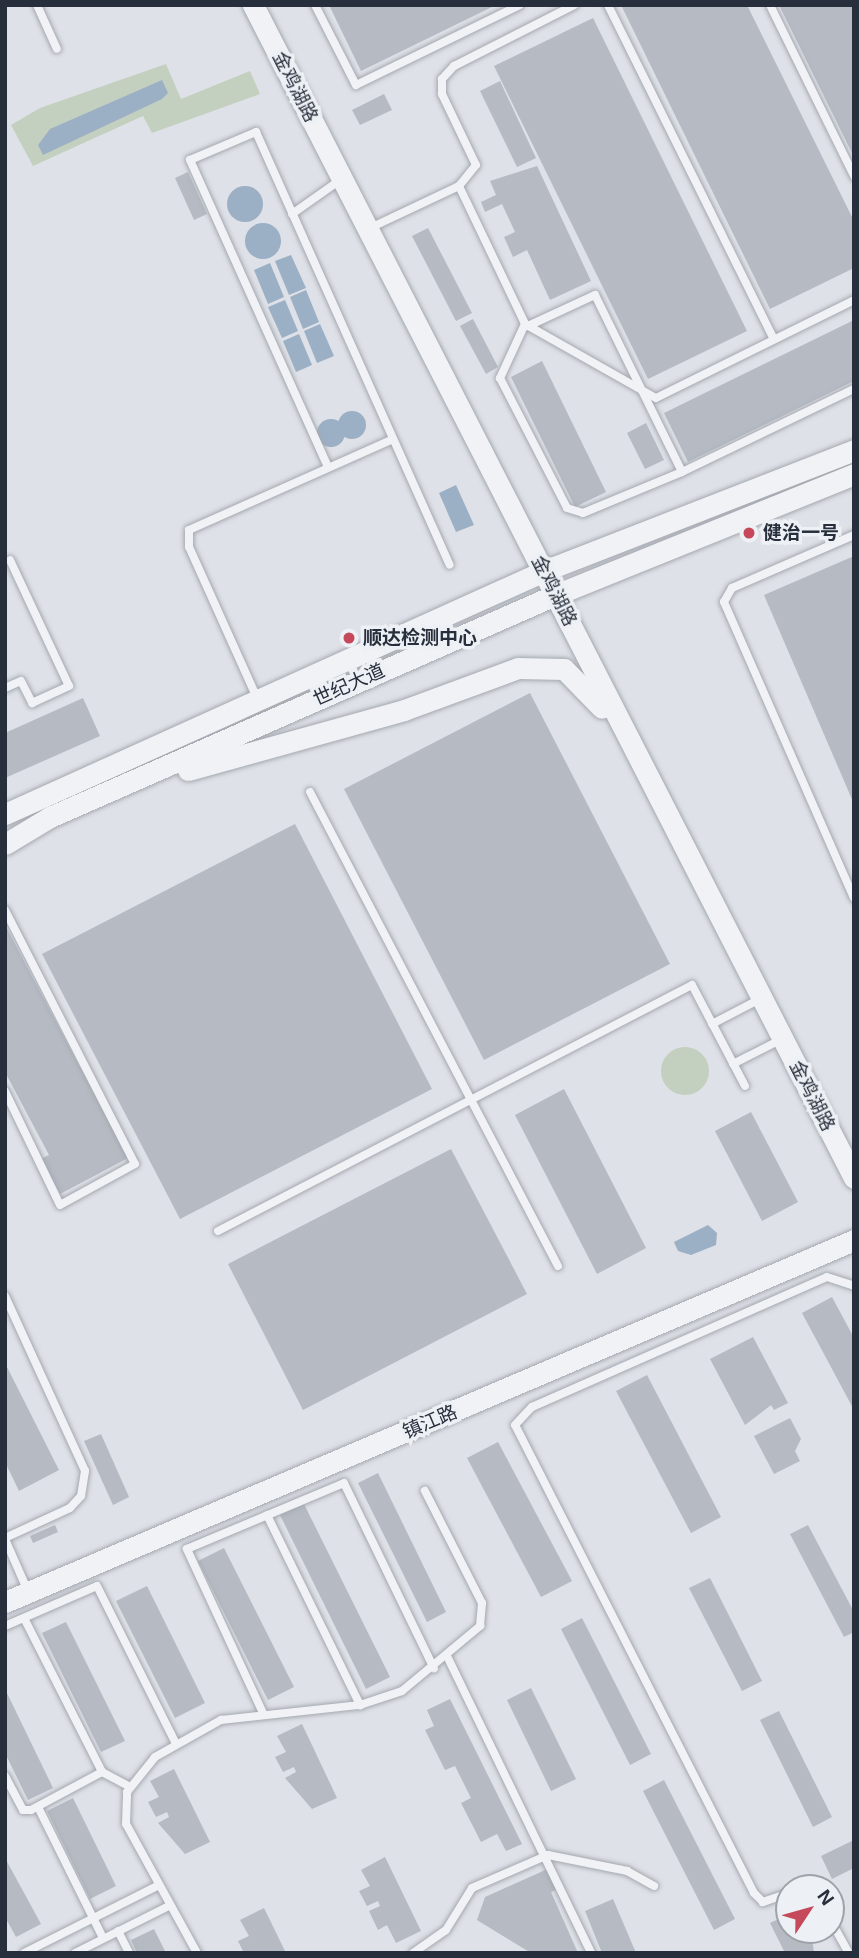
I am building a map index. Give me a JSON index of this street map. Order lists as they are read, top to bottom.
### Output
{
  "streets": {
    "street": ["金鸡湖路", "世纪大道", "镇江路"]
  },
  "crossings": [
    ["金鸡湖路", "世纪大道"]
  ],
  "places": ["健治一号", "顺达检测中心"],
  "north": "top right"
}
